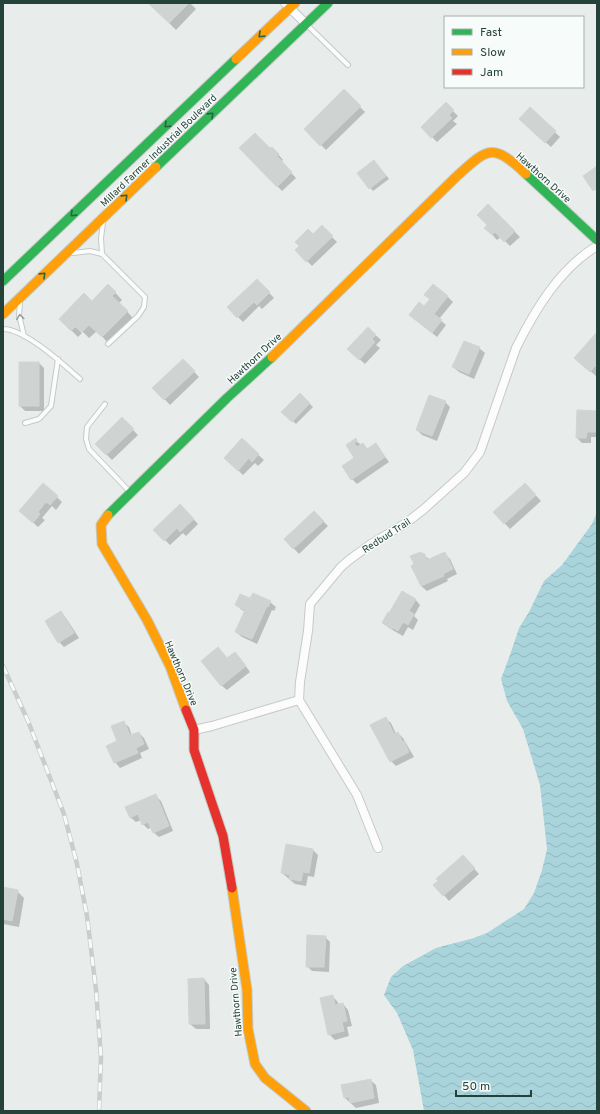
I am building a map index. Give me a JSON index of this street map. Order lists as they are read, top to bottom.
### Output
{
  "streets": {
    "street": ["Millard Farmer Industrial Boulevard", "Hawthorn Drive", "Redbud Trail"]
  },
  "legend": ["Fast", "Slow", "Jam"],
  "scale_bar": "50 m"
}
